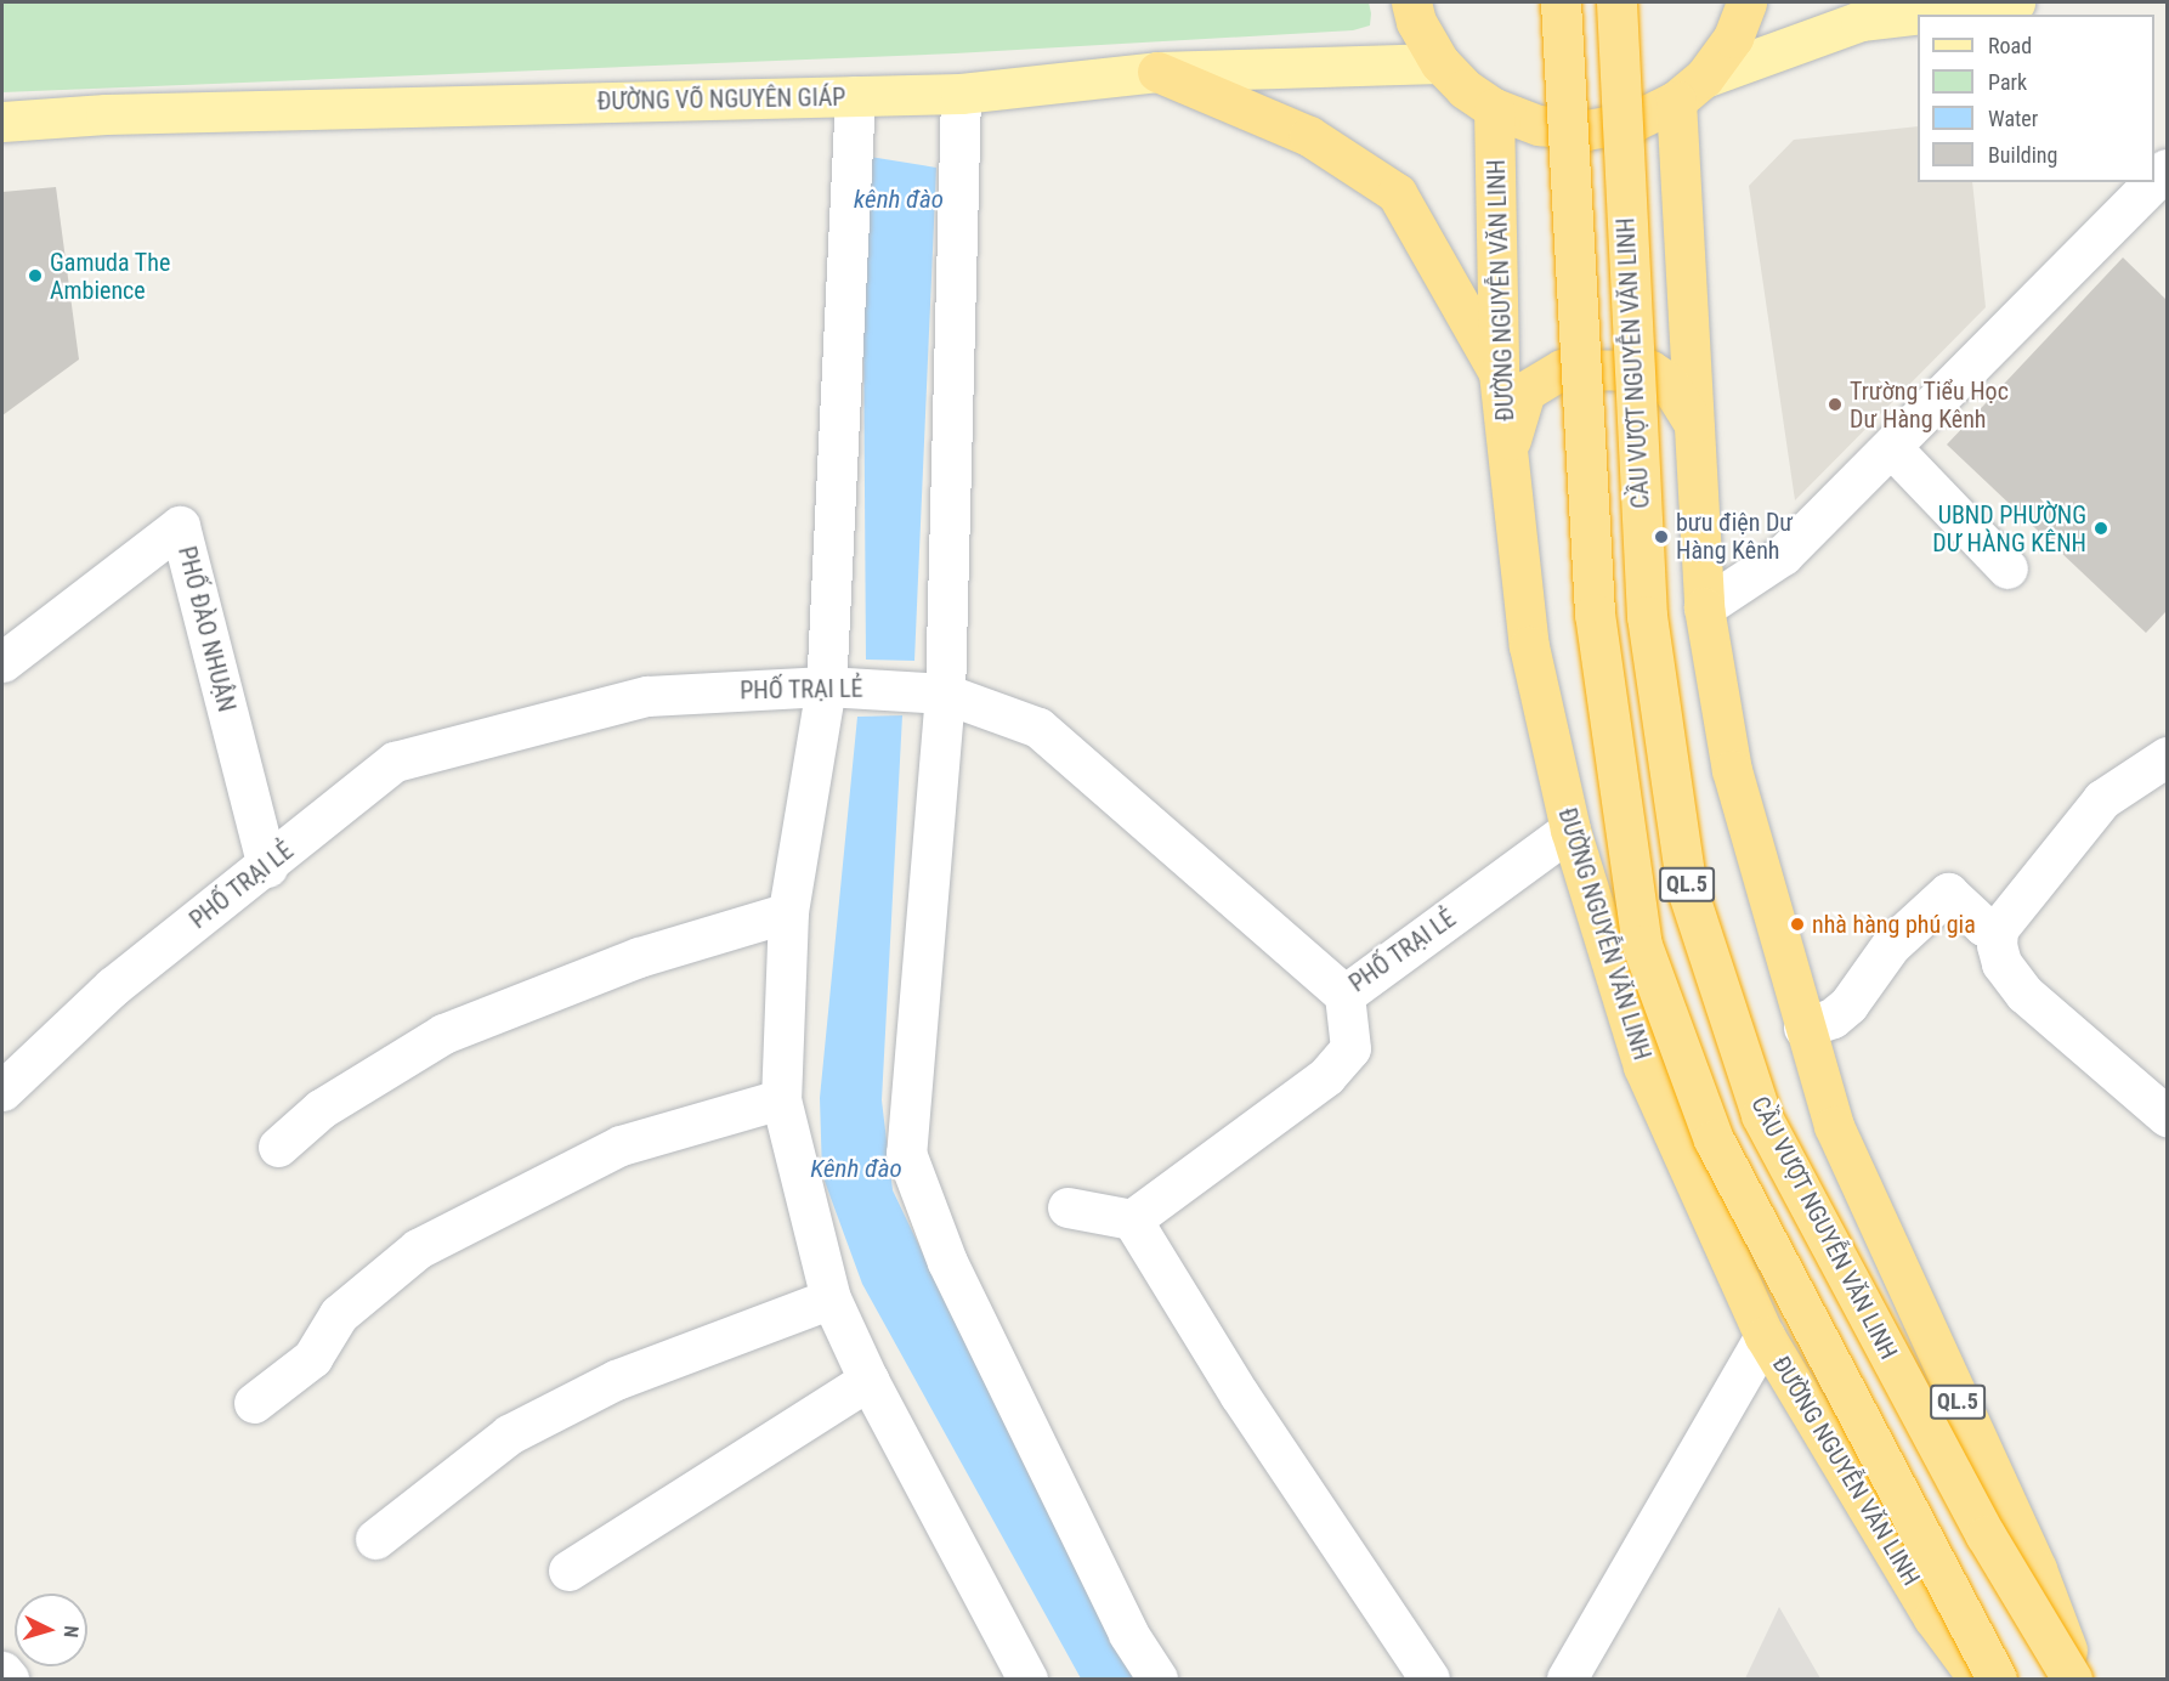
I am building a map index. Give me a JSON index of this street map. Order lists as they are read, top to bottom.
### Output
{
  "streets": {
    "highway": ["ĐƯỜNG NGUYỄN VĂN LINH", "CẦU VƯỢT NGUYỄN VĂN LINH", "QL.5"],
    "main road": ["ĐƯỜNG VÕ NGUYÊN GIÁP"],
    "street": ["PHỐ ĐÀO NHUẬN", "PHỐ TRẠI LẺ"]
  },
  "crossings": [
    ["ĐƯỜNG NGUYỄN VĂN LINH", "PHỐ TRẠI LẺ"],
    ["PHỐ ĐÀO NHUẬN", "PHỐ TRẠI LẺ"]
  ],
  "water": ["kênh đào", "Kênh đào"],
  "places": [
    "Gamuda The Ambience",
    "Trường Tiểu Học Dư Hàng Kênh",
    "UBND PHƯỜNG DƯ HÀNG KÊNH",
    "bưu điện Dư Hàng Kênh",
    "nhà hàng phú gia"
  ],
  "legend": [
    "Road",
    "Park",
    "Water",
    "Building"
  ],
  "north": "right"
}
